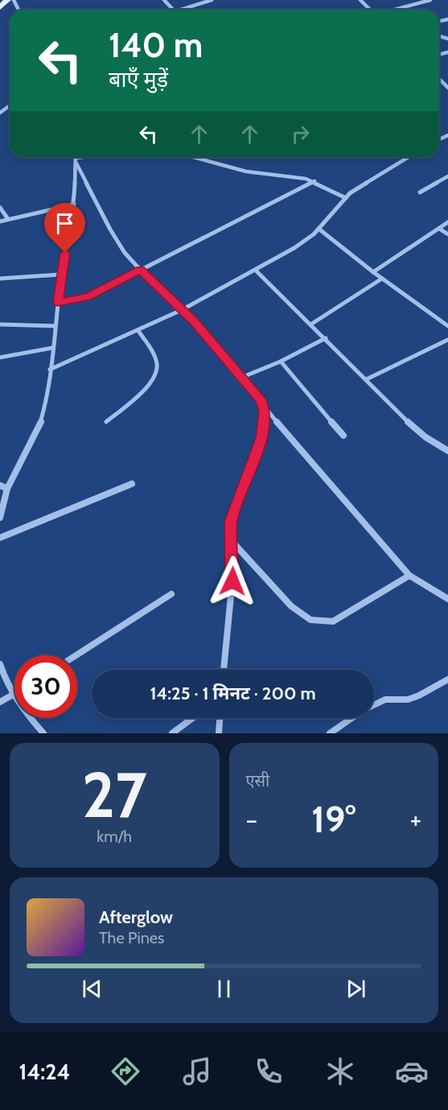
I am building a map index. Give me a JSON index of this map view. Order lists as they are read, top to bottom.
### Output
{
  "page": {
    "turn": ["140 m", "बाएँ मुड़ें"],
    "limit": "30",
    "trip": "14:25 · 1 मिनट · 200 m",
    "tile": [
      ["27", "km/h"],
      "एसी"
    ],
    "heat": ["−", "19°", "+"],
    "song": ["Afterglow", "The Pines"],
    "tabs": "14:24"
  }
}
